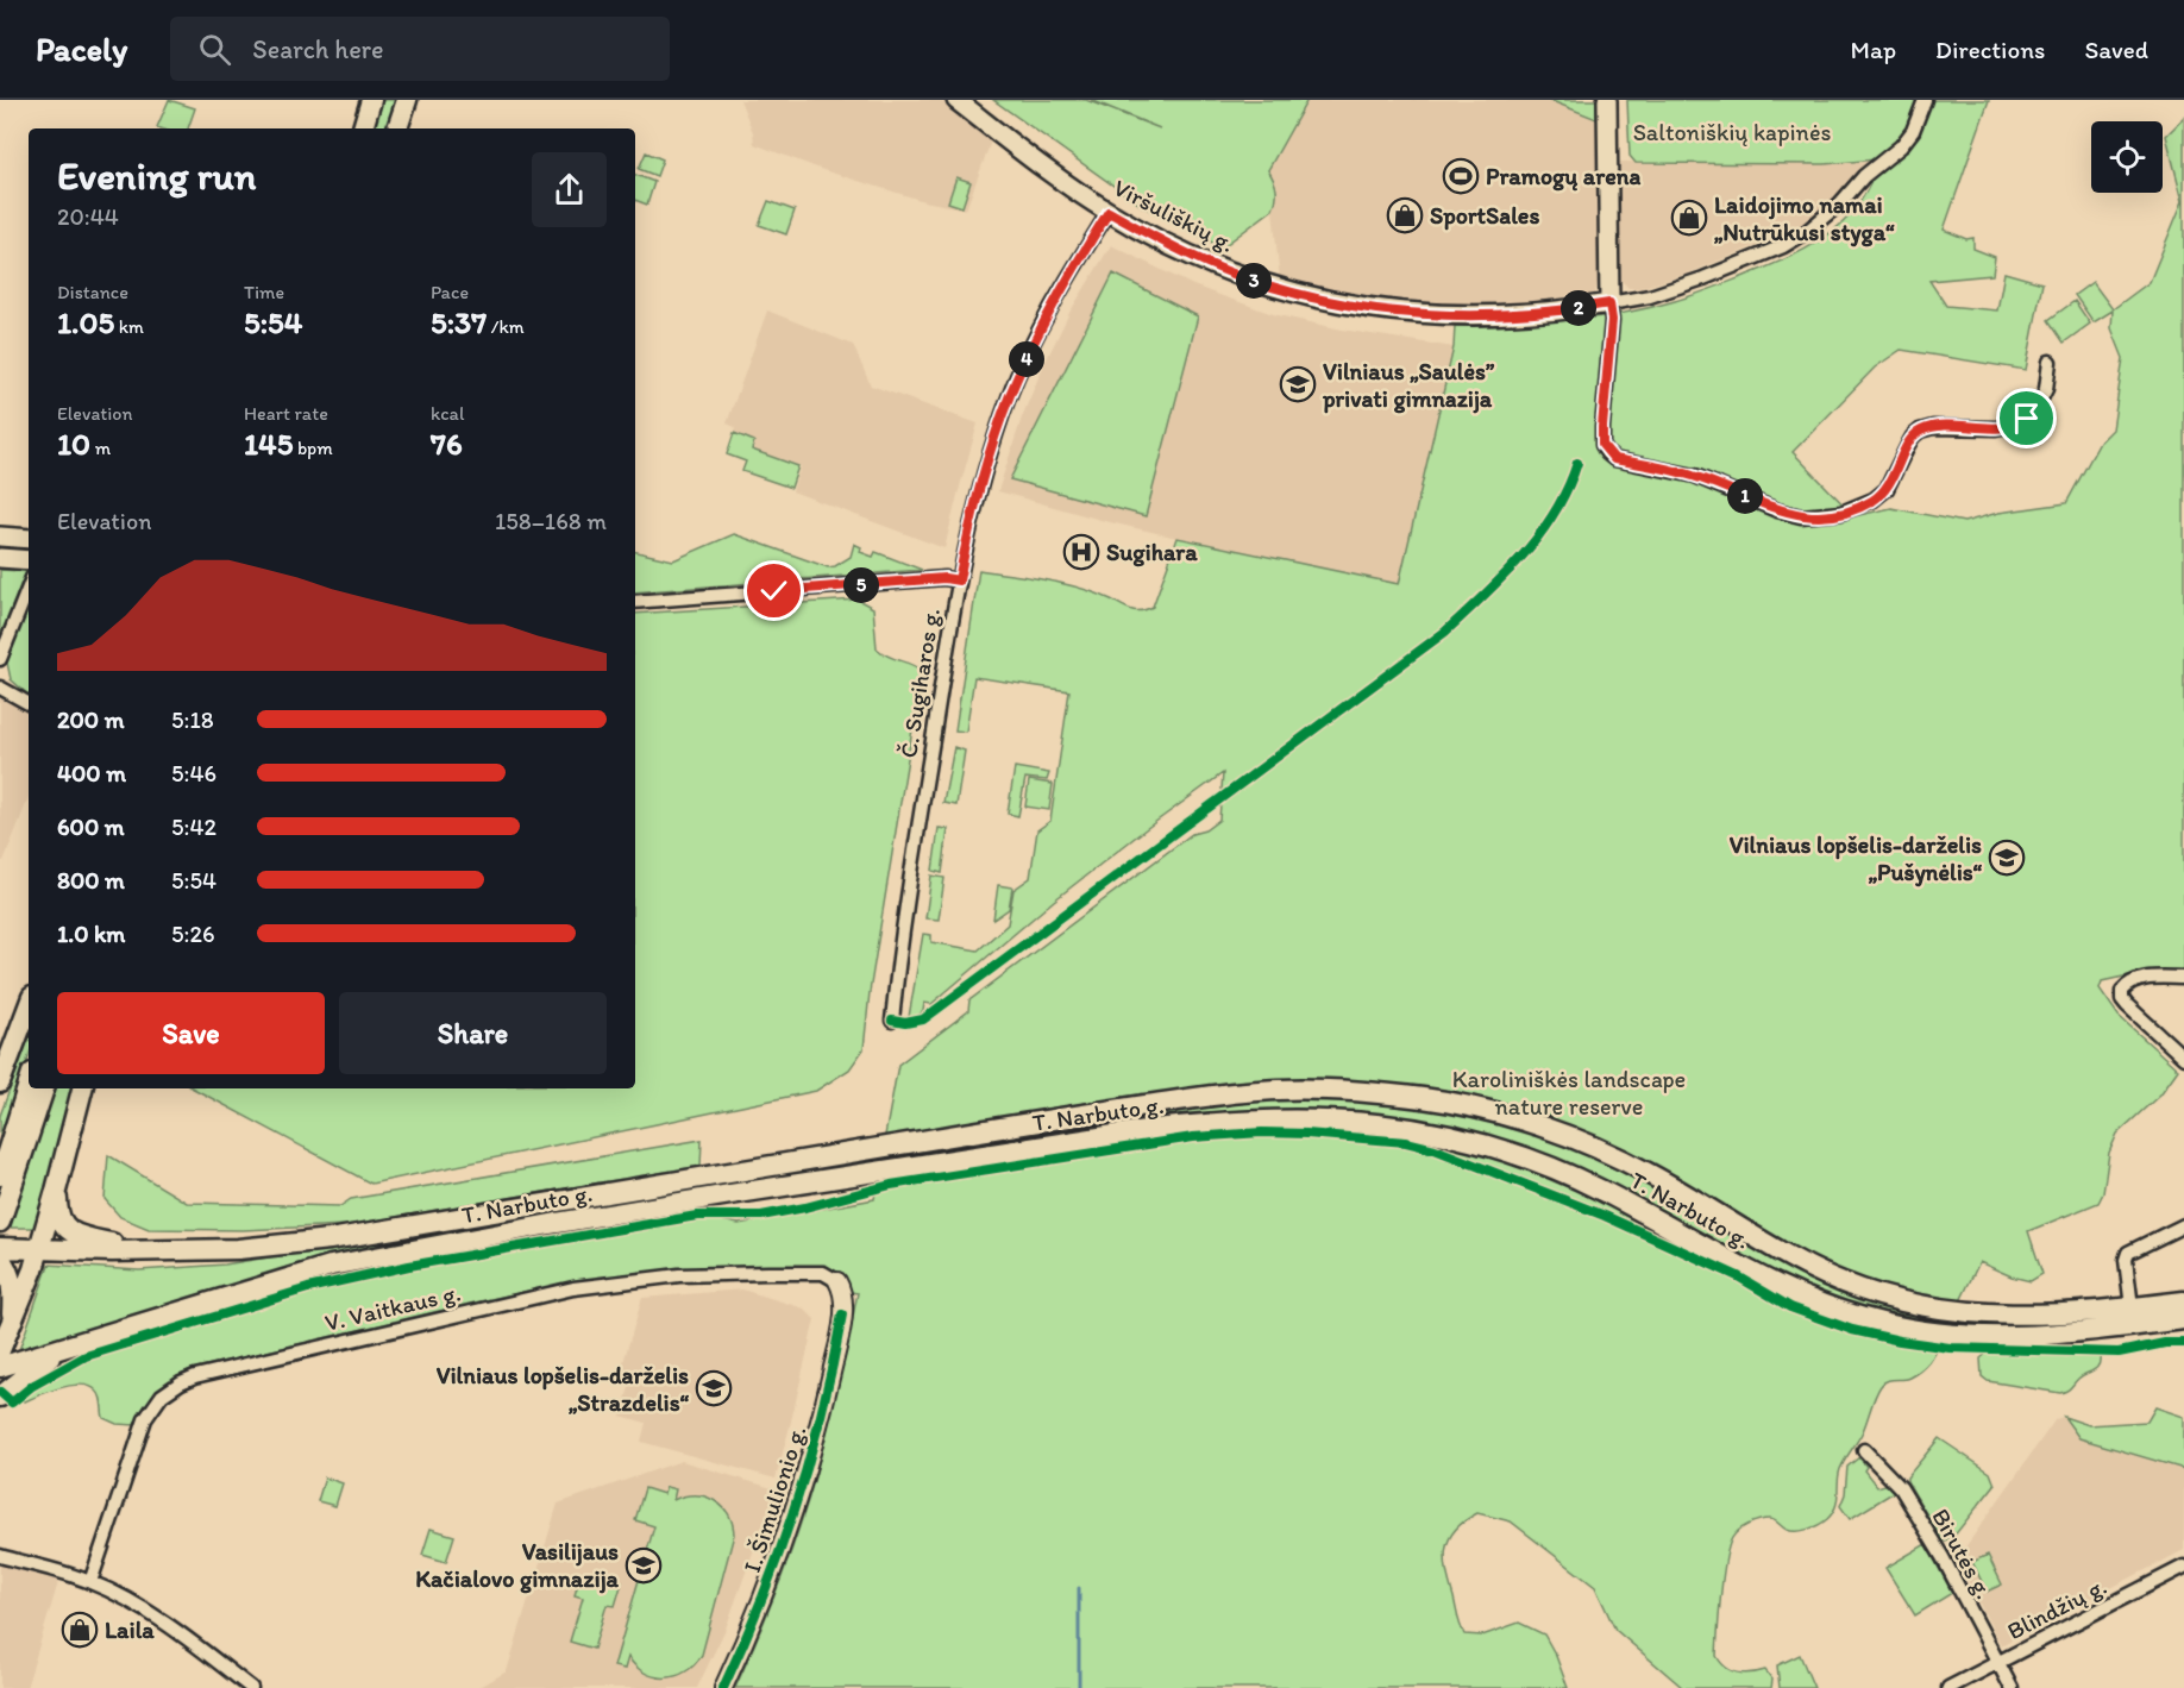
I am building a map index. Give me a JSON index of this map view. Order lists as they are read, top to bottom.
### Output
{
  "streets": {
    "main road": ["Viršuliškių g.", "T. Narbuto g."],
    "street": [
      "Č. Sugiharos g.",
      "V. Vaitkaus g.",
      "I. Šimulionio g.",
      "Birutės g.",
      "Blindžių g."
    ]
  },
  "crossings": [
    ["Viršuliškių g.", "Č. Sugiharos g."],
    ["V. Vaitkaus g.", "I. Šimulionio g."],
    ["Birutės g.", "Blindžių g."]
  ],
  "parks": ["Saltoniškių kapinės", "Karoliniškės landscape nature reserve"],
  "places": {
    "sports": ["Pramogų arena"],
    "shop": ["SportSales", "Laidojimo namai „Nutrūkusi styga“", "Laila"],
    "school or university": [
      "Vilniaus „Saulės” privati gimnazija",
      "Vilniaus lopšelis-darželis „Pušynėlis“",
      "Vilniaus lopšelis-darželis „Strazdelis“",
      "Vasilijaus Kačialovo gimnazija"
    ],
    "hospital": ["Sugihara"]
  },
  "page": {
    "header": "Pacely",
    "search": "Search here",
    "nav": ["Map", "Directions", "Saved"],
    "heading": ["Evening run", "20:44"],
    "stats": [
      ["Distance", "1.05 km"],
      ["Time", "5:54"],
      ["Pace", "5:37 /km"],
      ["Elevation", "10 m"],
      ["Heart rate", "145 bpm"],
      ["kcal", "76"]
    ],
    "pins": [
      "3",
      "2",
      "4",
      "1",
      "5"
    ],
    "chart": ["Elevation", "158–168 m"],
    "list": [
      {
        "name": "200 m",
        "note": "5:18"
      },
      {
        "name": "400 m",
        "note": "5:46"
      },
      {
        "name": "600 m",
        "note": "5:42"
      },
      {
        "name": "800 m",
        "note": "5:54"
      },
      {
        "name": "1.0 km",
        "note": "5:26"
      }
    ],
    "buttons": ["Save", "Share"]
  }
}
